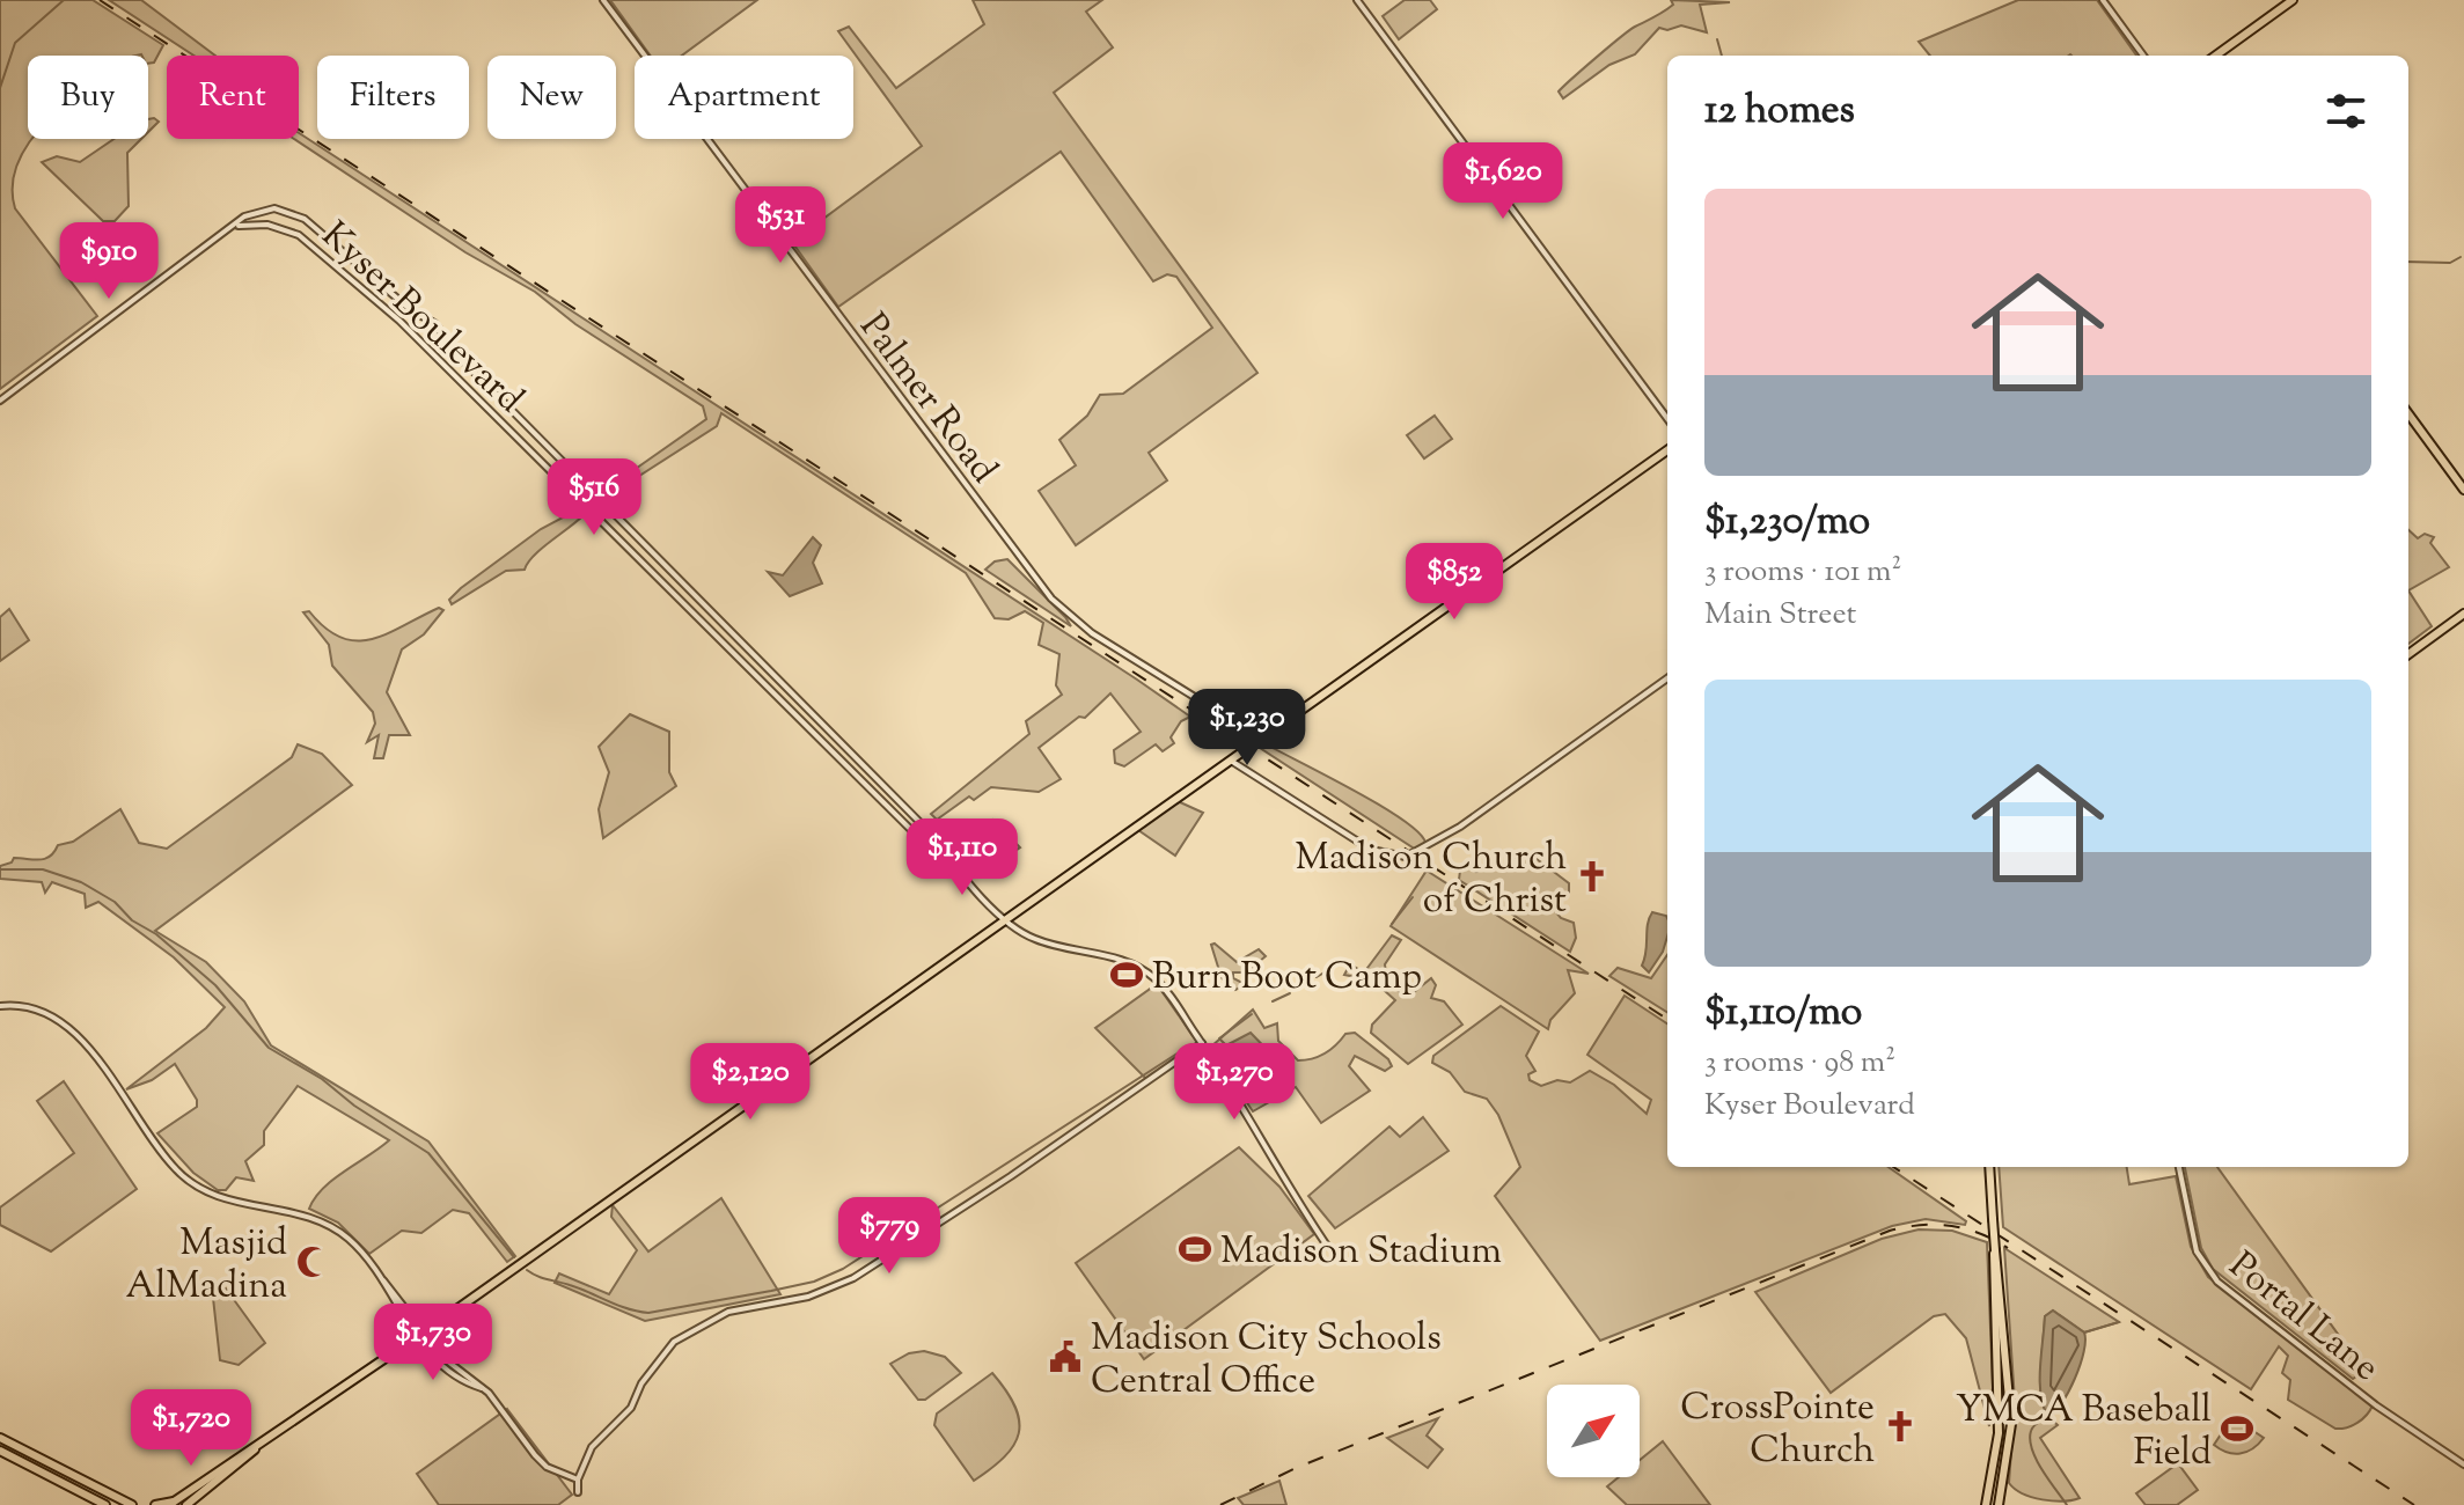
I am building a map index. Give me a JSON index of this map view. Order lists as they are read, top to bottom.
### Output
{
  "streets": {
    "street": ["Kyser Boulevard", "Palmer Road", "Portal Lane"]
  },
  "places": {
    "church": ["Madison Church of Christ", "CrossPointe Church"],
    "sports": ["Burn Boot Camp", "Madison Stadium", "YMCA Baseball Field"],
    "mosque": ["Masjid AlMadina"],
    "public building": ["Madison City Schools Central Office"]
  },
  "north": "top right",
  "page": {
    "chip": [
      "Buy",
      "Rent",
      "Filters",
      "New",
      "Apartment"
    ],
    "heading": "12 homes",
    "price": [
      "$1,620",
      "$531",
      "$910",
      "$516",
      "$852",
      "$1,230",
      "$1,110",
      "$2,120",
      "$1,270",
      "$779",
      "$1,730",
      "$1,720"
    ],
    "list": [
      {
        "name": "$1,230/mo",
        "note": "3 rooms · 101 m² · Main Street"
      },
      {
        "name": "$1,110/mo",
        "note": "3 rooms · 98 m² · Kyser Boulevard"
      }
    ]
  }
}
